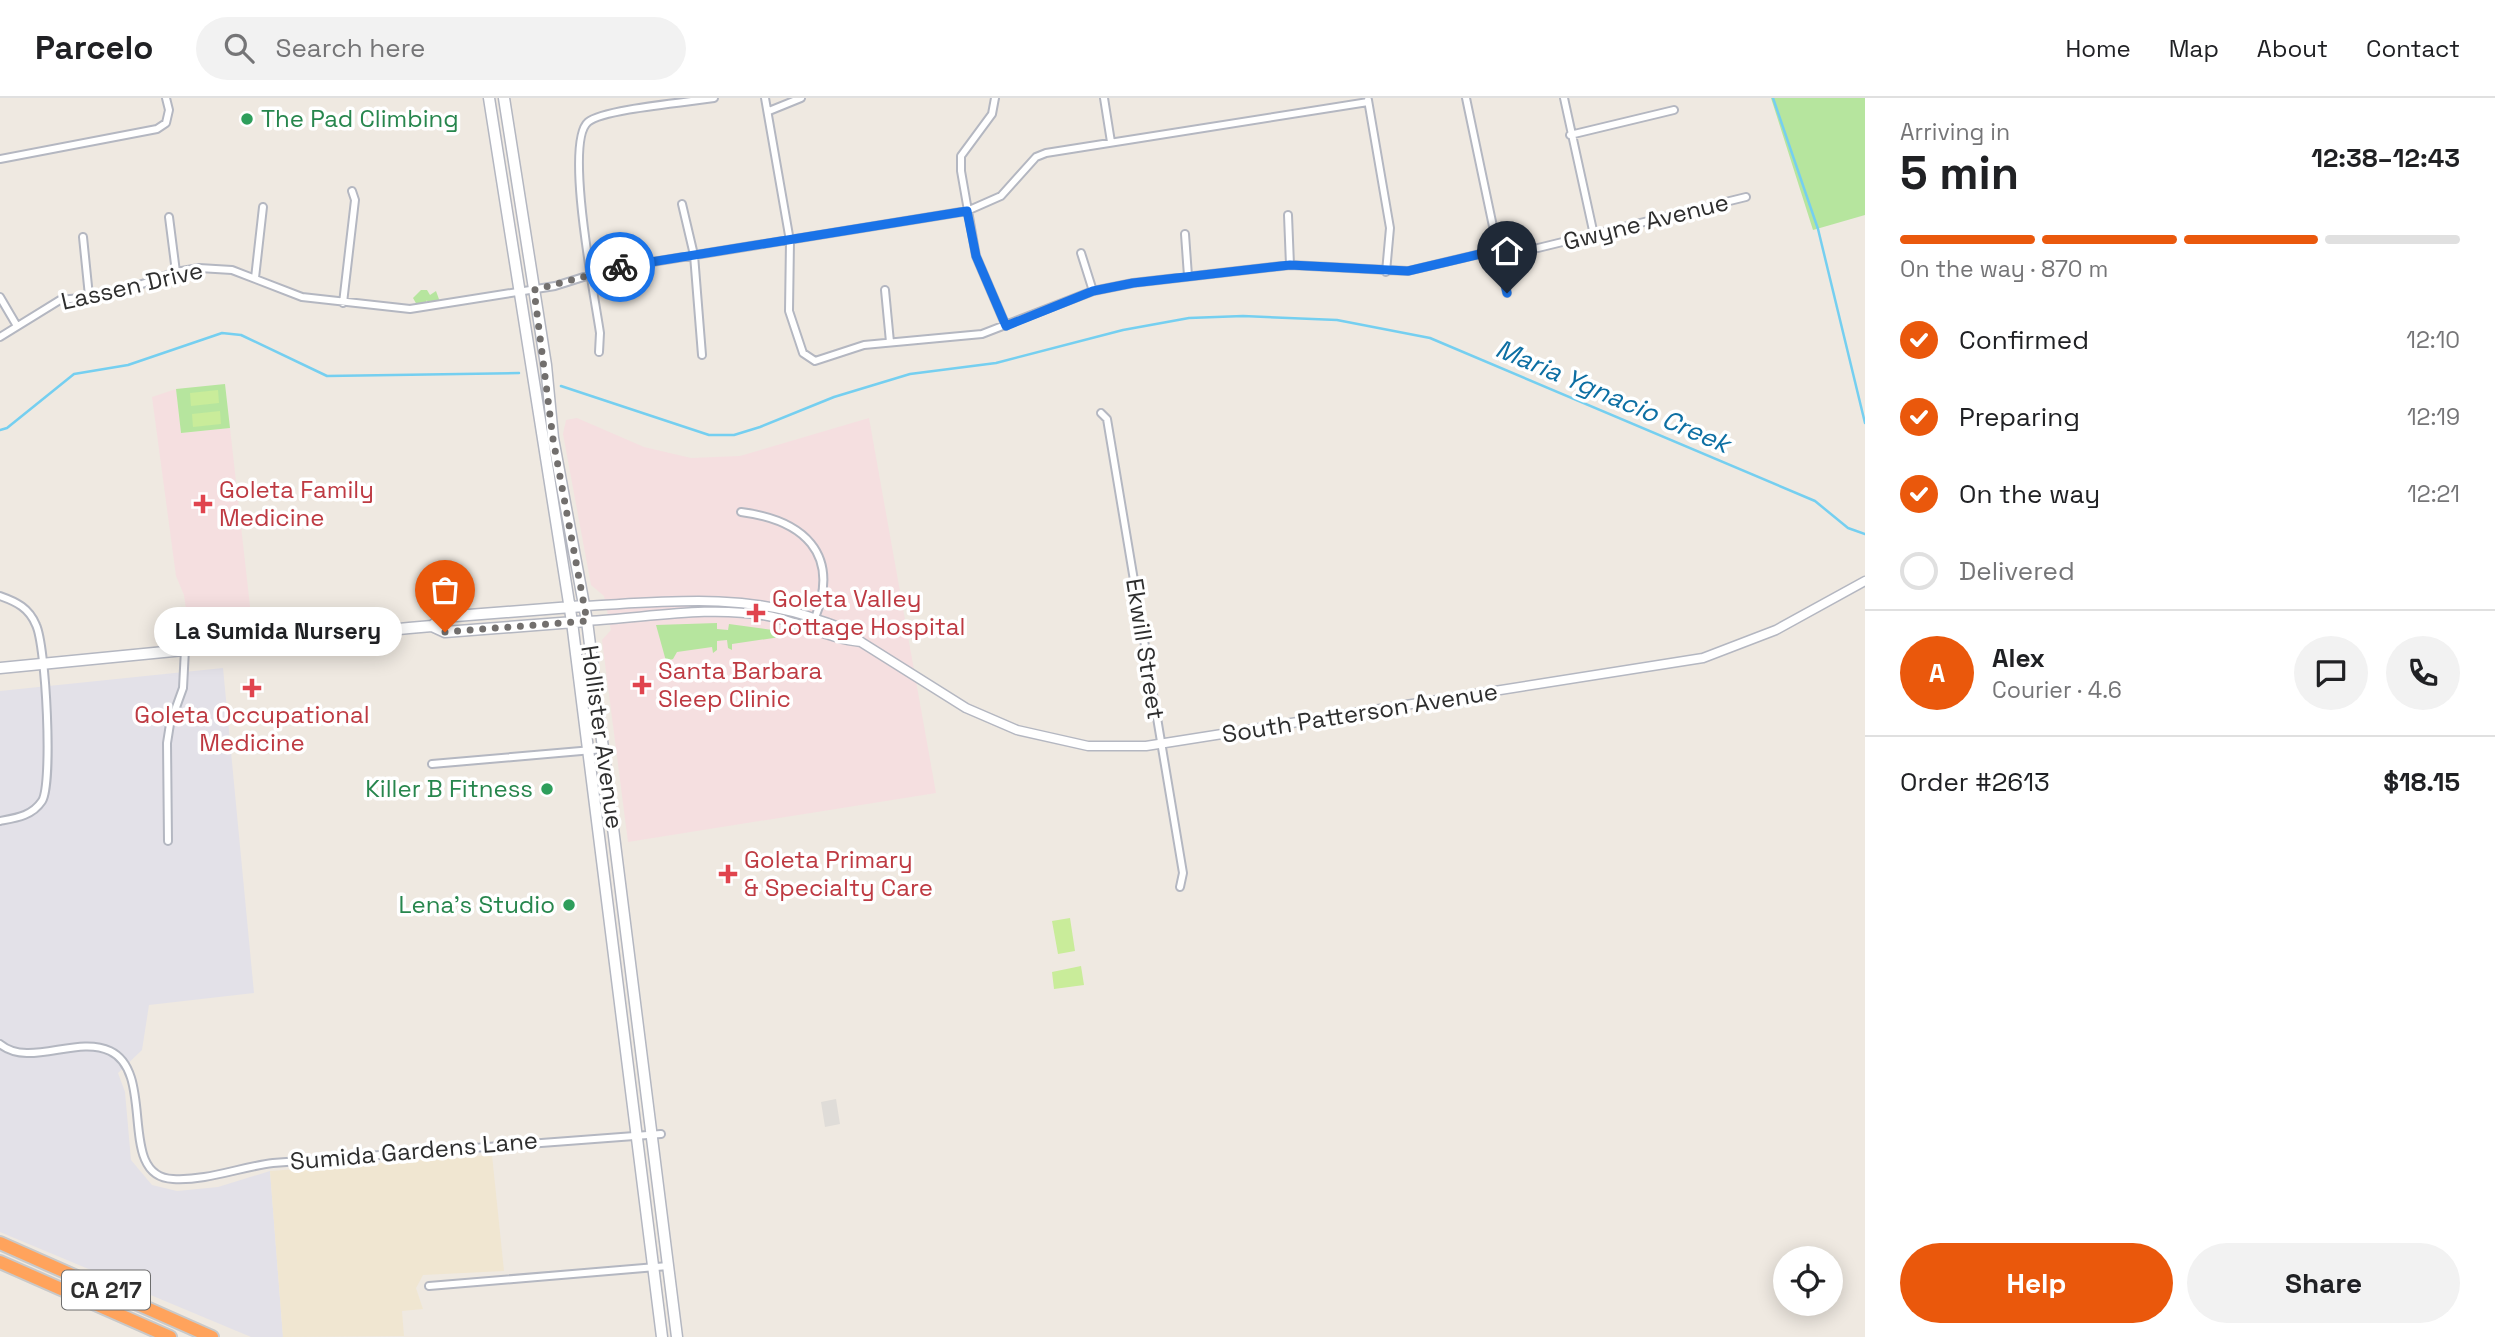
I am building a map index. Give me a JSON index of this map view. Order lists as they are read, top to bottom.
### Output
{
  "streets": {
    "highway": ["CA 217"],
    "main road": ["South Patterson Avenue", "Hollister Avenue"],
    "street": [
      "Gwyne Avenue",
      "Lassen Drive",
      "Ekwill Street",
      "Sumida Gardens Lane"
    ]
  },
  "crossings": [
    ["Gwyne Avenue", "Lassen Drive"],
    ["Lassen Drive", "Hollister Avenue"],
    ["Ekwill Street", "South Patterson Avenue"],
    ["South Patterson Avenue", "Hollister Avenue"],
    ["Hollister Avenue", "Sumida Gardens Lane"]
  ],
  "water": ["Maria Ygnacio Creek"],
  "places": {
    "other": [
      "The Pad Climbing",
      "La Sumida Nursery",
      "Killer B Fitness",
      "Lena's Studio"
    ],
    "health": [
      "Goleta Family Medicine",
      "Goleta Valley Cottage Hospital",
      "Santa Barbara Sleep Clinic",
      "Goleta Occupational Medicine",
      "Goleta Primary & Specialty Care"
    ]
  },
  "page": {
    "header": "Parcelo",
    "search": "Search here",
    "nav": [
      "Home",
      "Map",
      "About",
      "Contact"
    ],
    "heading": ["5 min", "Arriving in", "12:38–12:43"],
    "panel": [
      "Alex",
      "Courier · 4.6",
      "Order #2613",
      "$18.15"
    ],
    "bar": "On the way · 870 m",
    "list": [
      ["Confirmed", "12:10"],
      ["Preparing", "12:19"],
      ["On the way", "12:21"],
      "Delivered"
    ],
    "bubble": "La Sumida Nursery",
    "round": "A",
    "buttons": ["Help", "Share"]
  }
}
